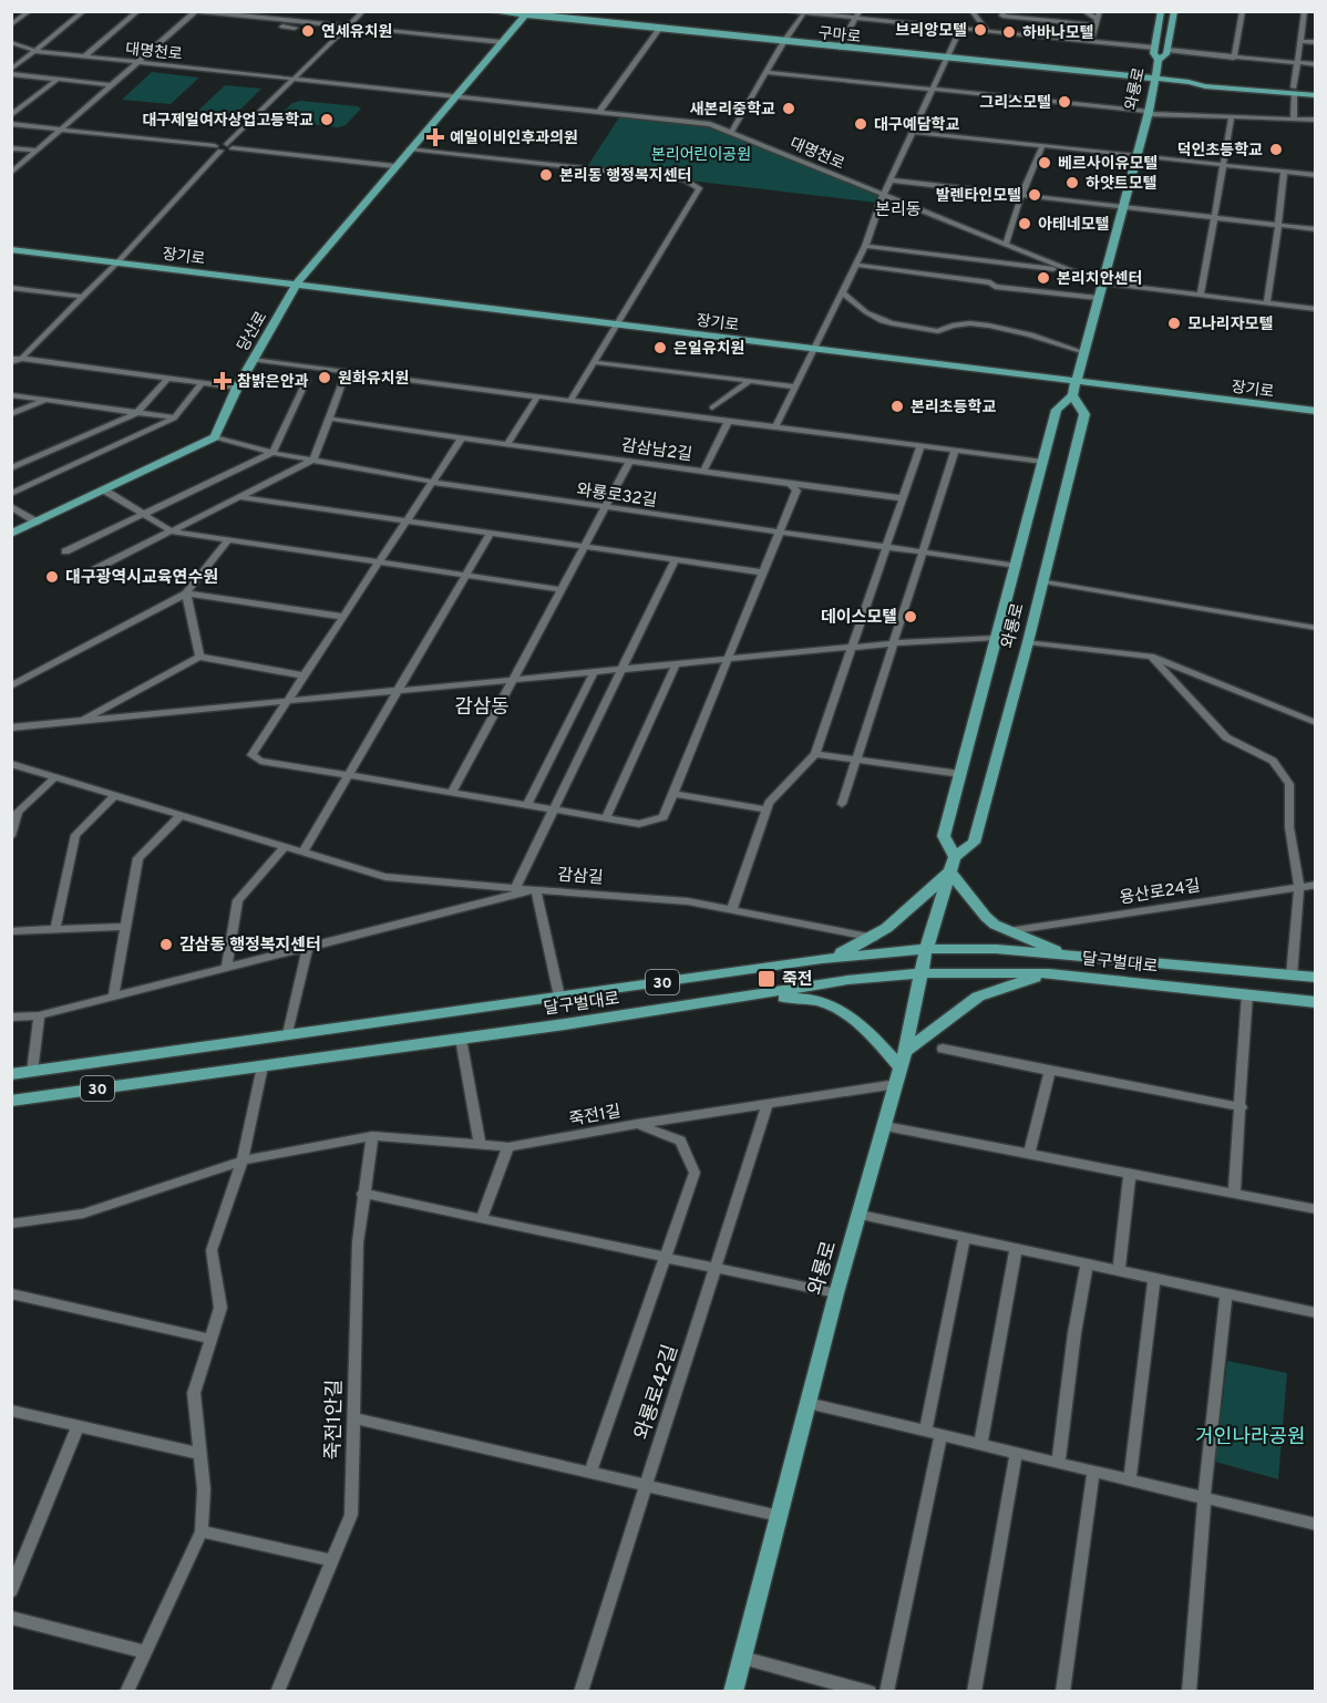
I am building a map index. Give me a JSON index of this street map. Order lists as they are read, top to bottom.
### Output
{
  "streets": {
    "main road": [
      "구마로",
      "와룡로",
      "장기로",
      "당산로",
      "달구벌대로",
      "30"
    ],
    "street": [
      "대명천로",
      "감삼남2길",
      "와룡로32길",
      "감삼길",
      "용산로24길",
      "죽전1길",
      "와룡로42길",
      "죽전1안길"
    ]
  },
  "crossings": [
    ["구마로", "와룡로"],
    ["구마로", "당산로"],
    ["대명천로", "와룡로"],
    ["대명천로", "당산로"],
    ["와룡로", "장기로"],
    ["와룡로", "와룡로32길"],
    ["와룡로", "달구벌대로"],
    ["장기로", "당산로"],
    ["당산로", "와룡로32길"],
    ["감삼길", "달구벌대로"],
    ["죽전1길", "죽전1안길"]
  ],
  "districts": ["본리동", "감삼동"],
  "parks": ["본리어린이공원", "거인나라공원"],
  "places": {
    "other": [
      "브리앙모텔",
      "연세유치원",
      "하바나모텔",
      "그리스모텔",
      "새본리중학교",
      "대구제일여자상업고등학교",
      "대구예담학교",
      "덕인초등학교",
      "베르사이유모텔",
      "본리동 행정복지센터",
      "하얏트모텔",
      "발렌타인모텔",
      "아테네모텔",
      "본리치안센터",
      "모나리자모텔",
      "은일유치원",
      "원화유치원",
      "본리초등학교",
      "대구광역시교육연수원",
      "데이스모텔",
      "감삼동 행정복지센터"
    ],
    "health": ["예일이비인후과의원", "참밝은안과"],
    "transit": ["죽전"]
  }
}
